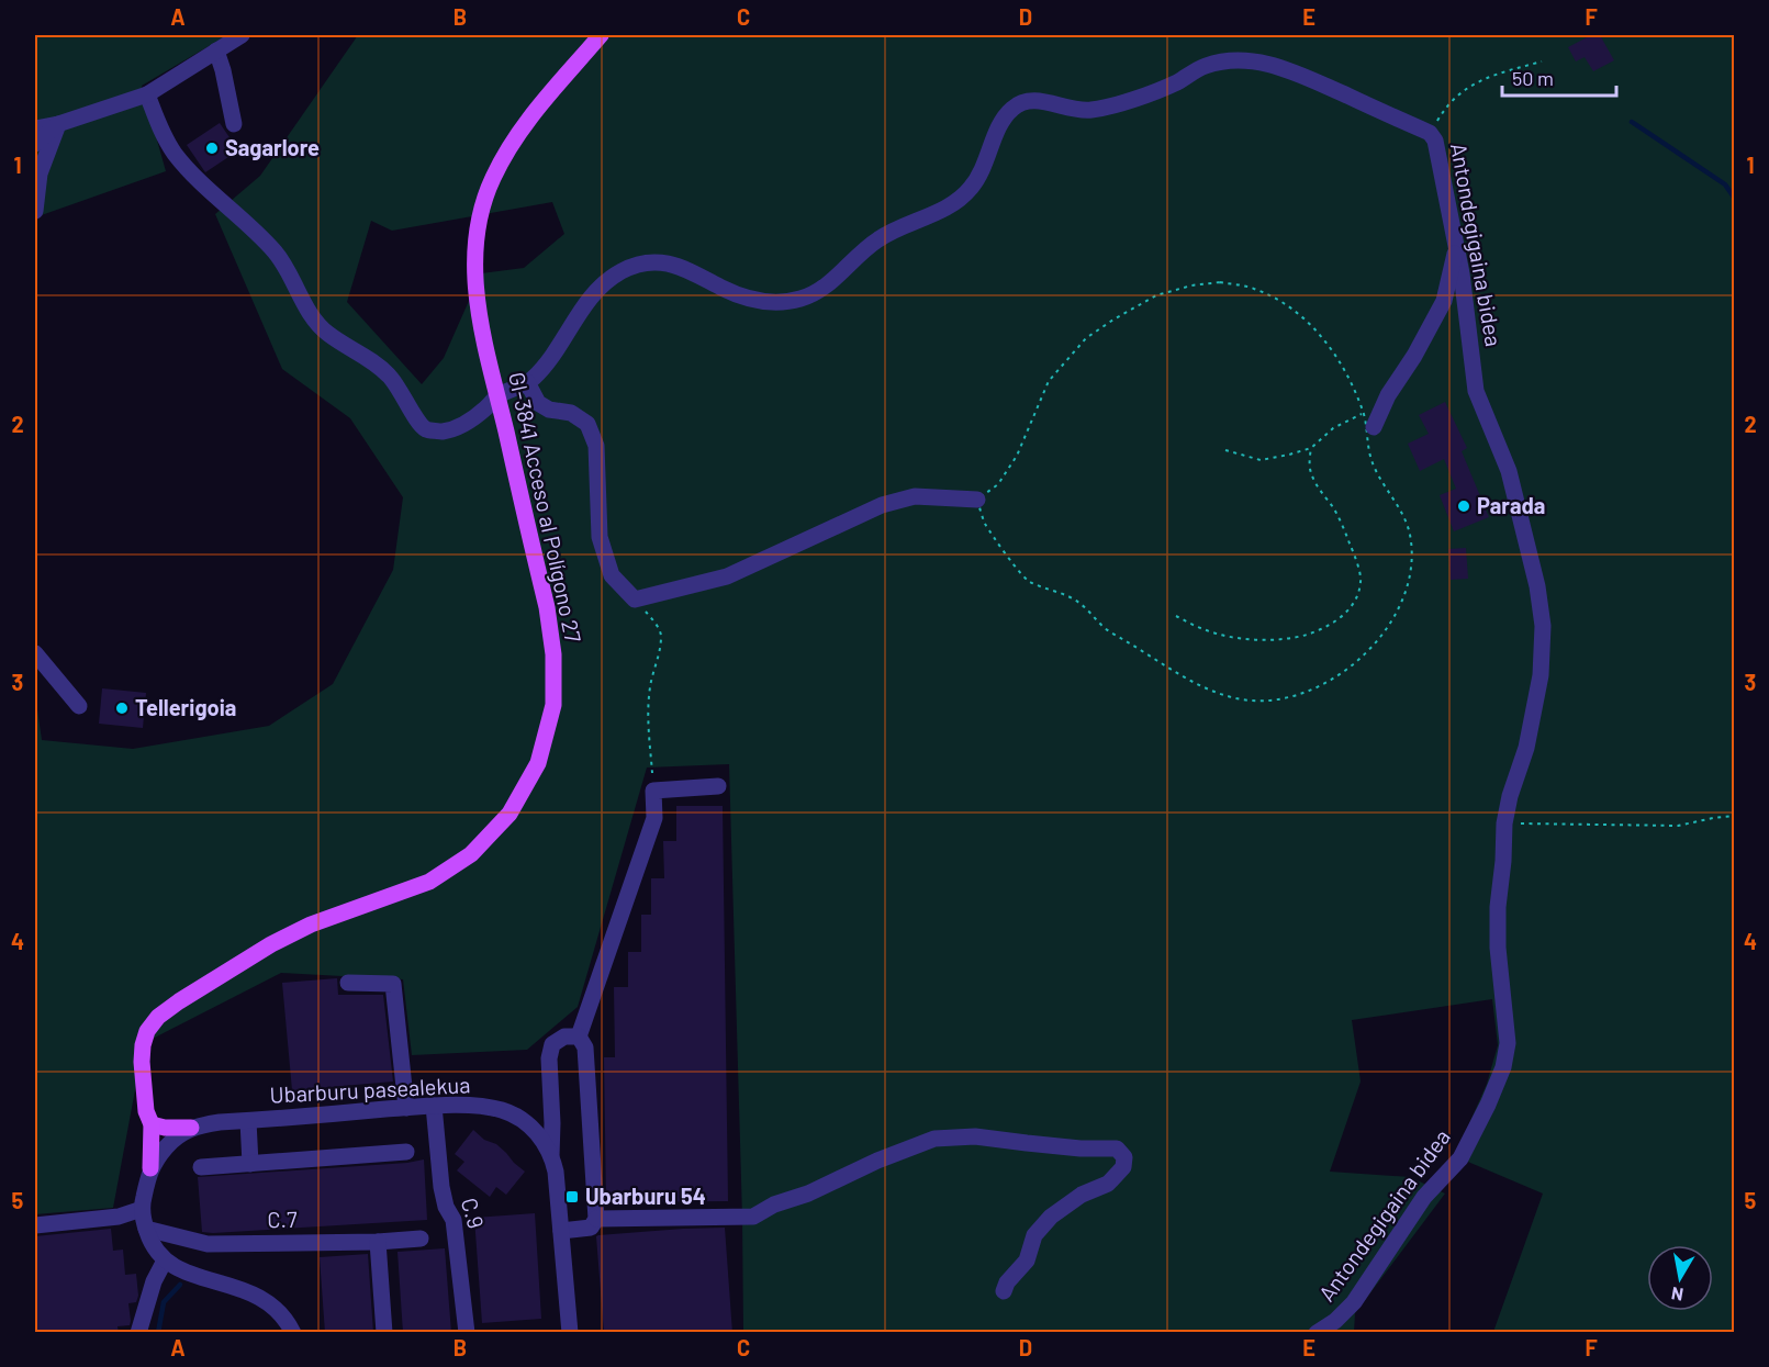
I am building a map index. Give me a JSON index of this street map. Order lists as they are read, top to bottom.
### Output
{
  "streets": {
    "main road": ["GI-3841 Acceso al Polígono 27", "Ubarburu pasealekua"],
    "street": ["Antondegigaina bidea", "C.9", "C.7"]
  },
  "crossings": [
    ["Antondegigaina bidea", "GI-3841 Acceso al Polígono 27"],
    ["GI-3841 Acceso al Polígono 27", "Ubarburu pasealekua"],
    ["Ubarburu pasealekua", "C.9"],
    ["Ubarburu pasealekua", "C.7"]
  ],
  "places": {
    "other": ["Sagarlore", "Parada", "Tellerigoia"],
    "transit": ["Ubarburu 54"]
  },
  "scale_bar": "50 m",
  "north": "bottom",
  "grid": {
    "columns": [
      "A",
      "B",
      "C",
      "D",
      "E",
      "F"
    ],
    "rows": [
      "1",
      "2",
      "3",
      "4",
      "5"
    ]
  }
}
